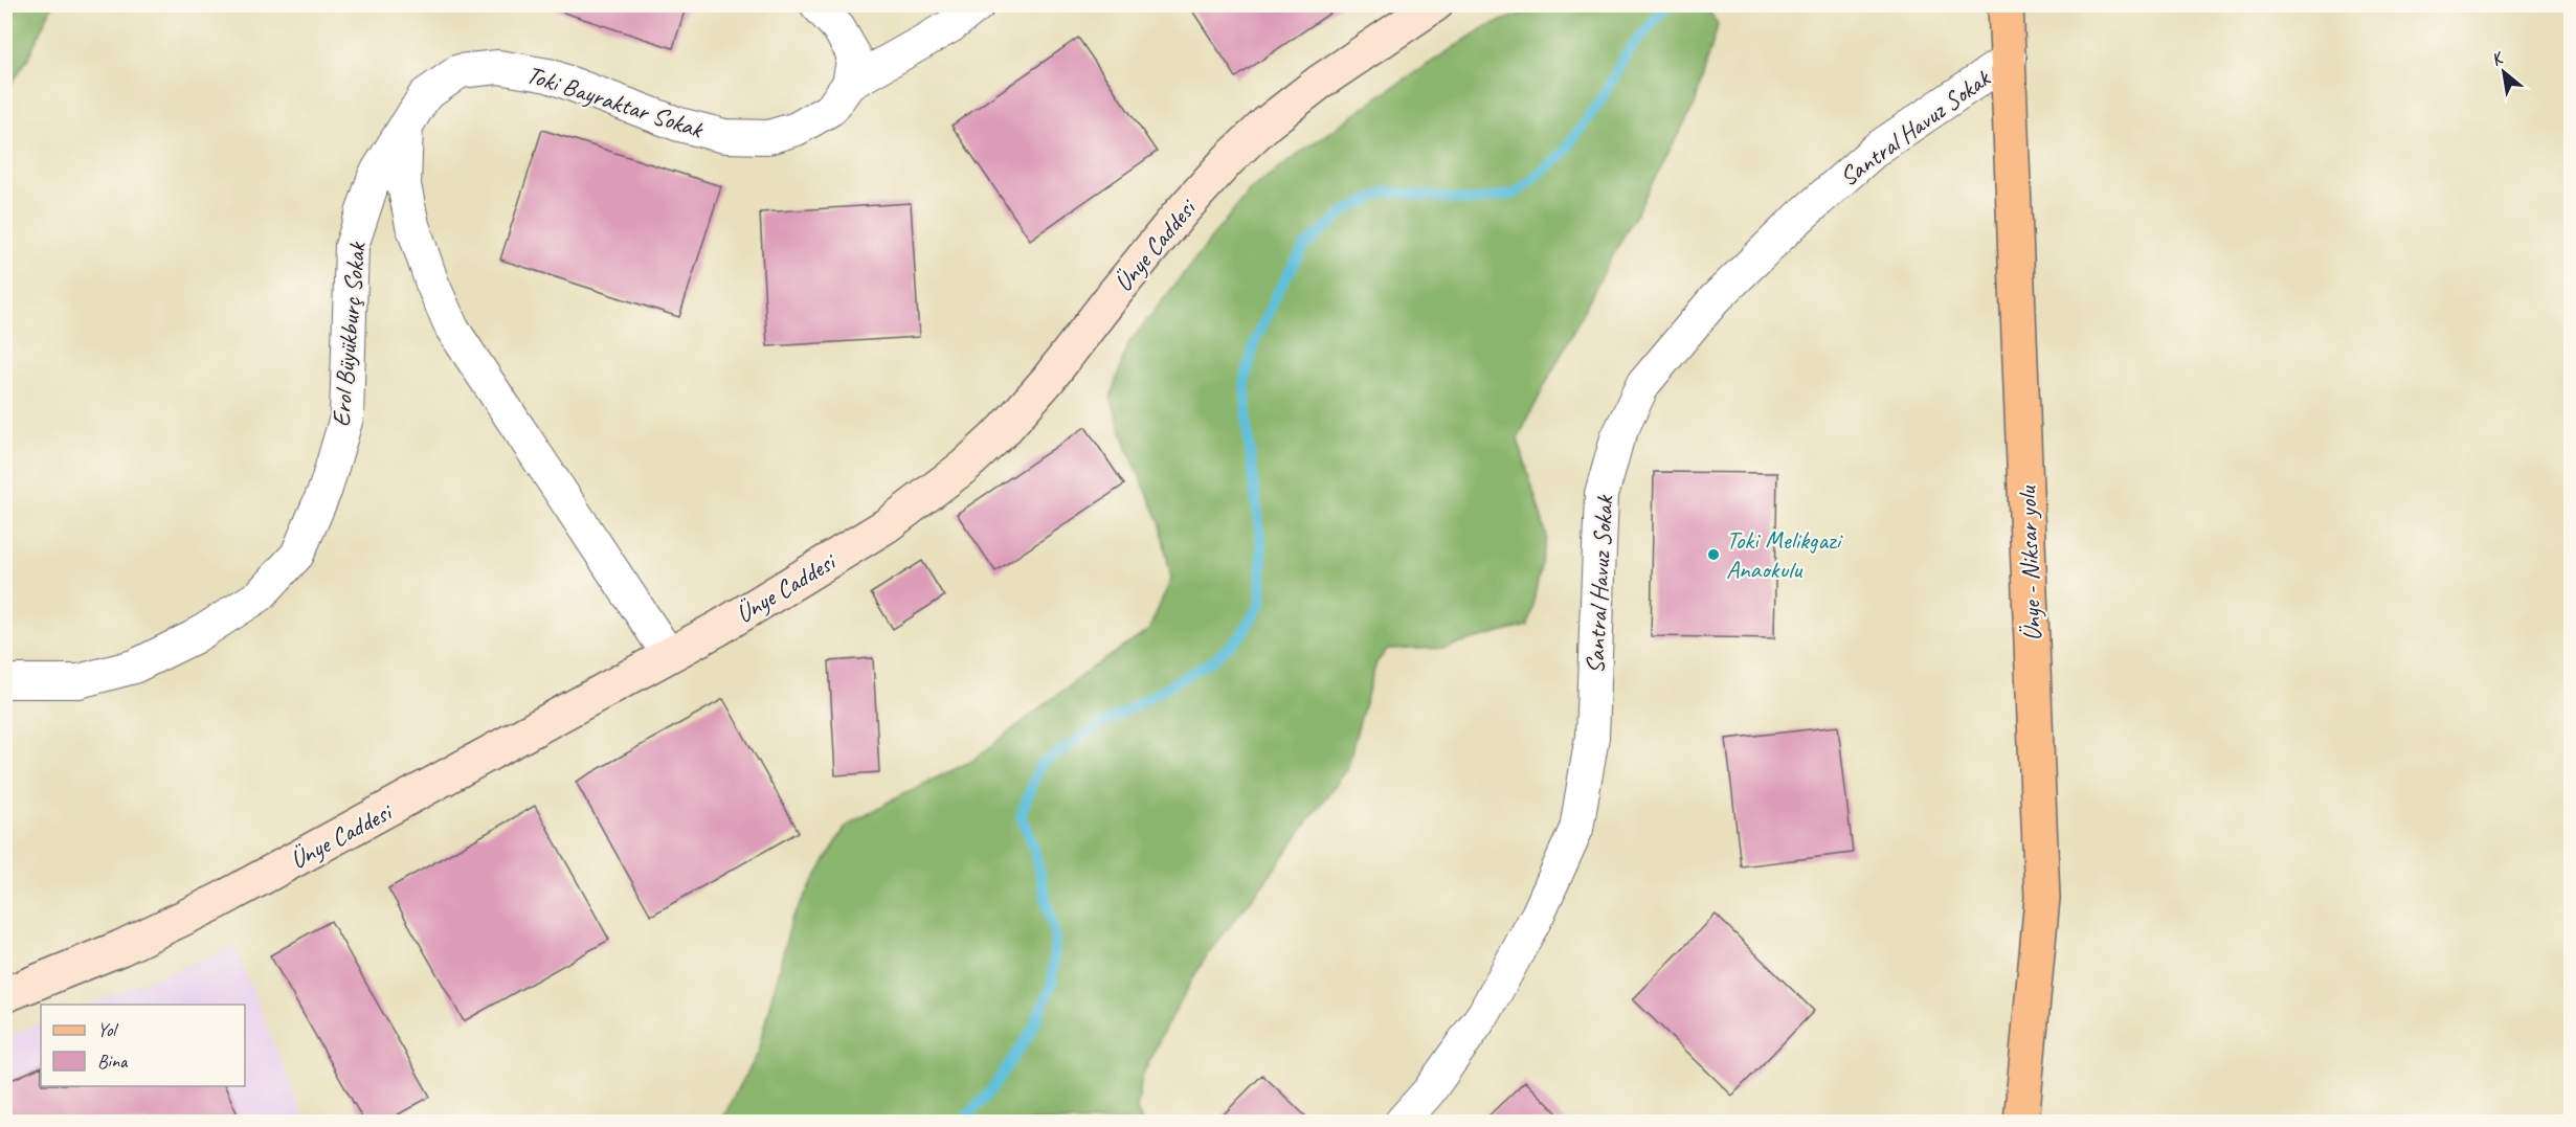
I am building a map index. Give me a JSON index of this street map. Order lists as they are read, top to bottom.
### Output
{
  "streets": {
    "main road": ["Ünye Caddesi", "Ünye - Niksar yolu"],
    "street": ["Toki Bayraktar Sokak", "Santral Havuz Sokak", "Erol Büyükburç Sokak"]
  },
  "crossings": [
    ["Toki Bayraktar Sokak", "Ünye Caddesi"],
    ["Toki Bayraktar Sokak", "Erol Büyükburç Sokak"],
    ["Santral Havuz Sokak", "Ünye - Niksar yolu"]
  ],
  "places": ["Toki Melikgazi Anaokulu"],
  "legend": ["Yol", "Bina"],
  "north": "top left"
}
